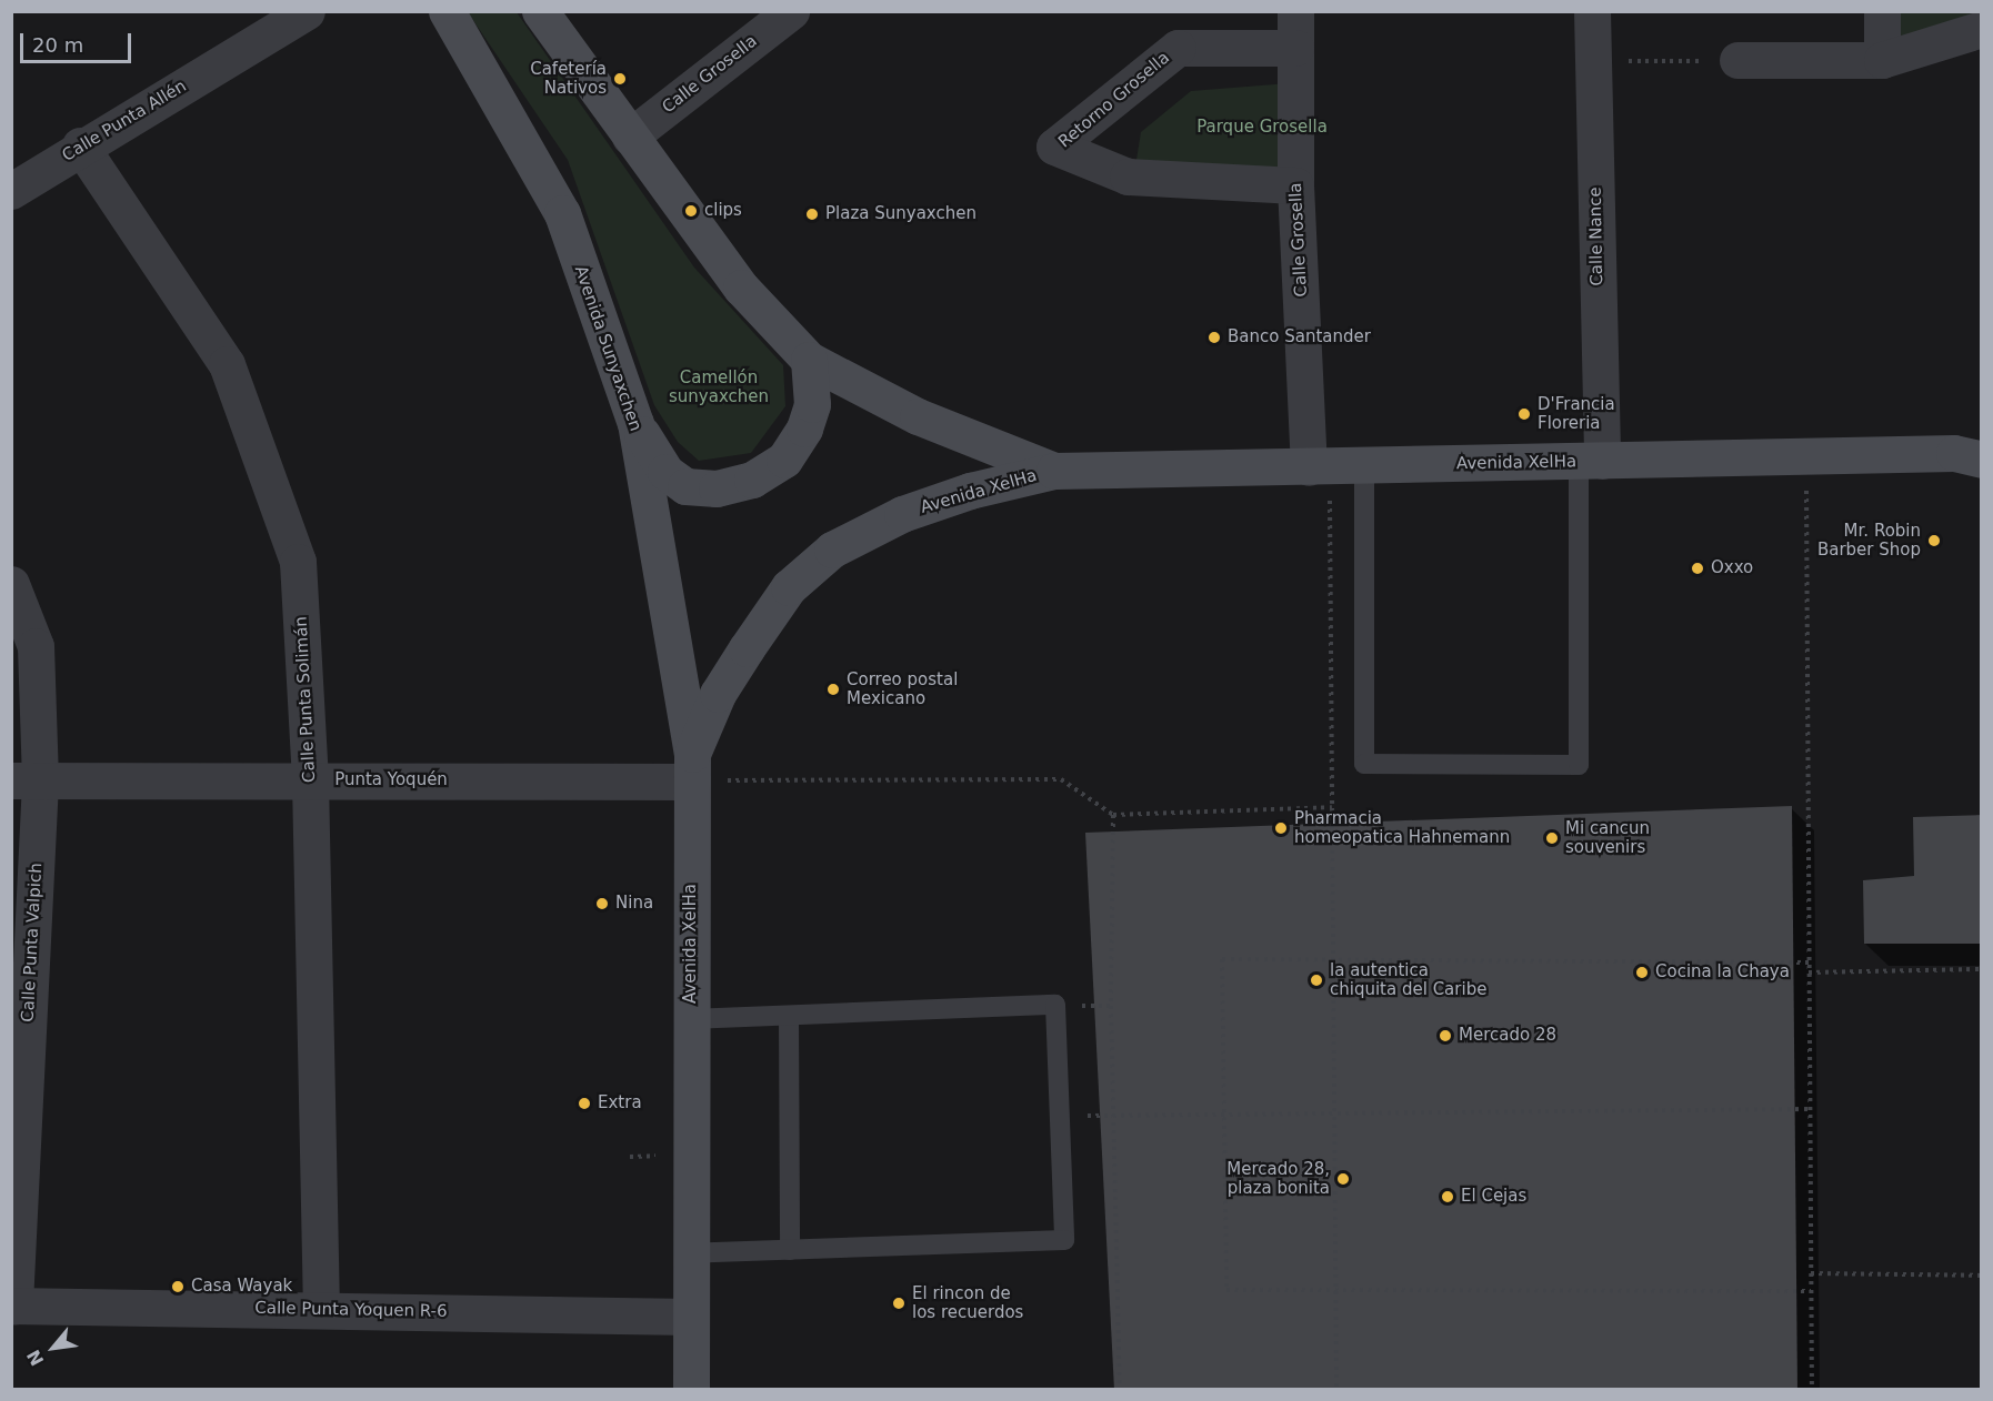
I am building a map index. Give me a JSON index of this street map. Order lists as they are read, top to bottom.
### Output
{
  "streets": {
    "street": [
      "Calle Grosella",
      "Retorno Grosella",
      "Calle Punta Allén",
      "Calle Nance",
      "Avenida Sunyaxchen",
      "Avenida XelHa",
      "Calle Punta Solimán",
      "Punta Yoquén",
      "Calle Punta Valpich",
      "Calle Punta Yoquen R-6"
    ]
  },
  "crossings": [
    ["Calle Grosella", "Retorno Grosella"],
    ["Calle Grosella", "Avenida XelHa"],
    ["Calle Punta Allén", "Calle Punta Solimán"],
    ["Calle Nance", "Avenida XelHa"],
    ["Avenida Sunyaxchen", "Avenida XelHa"],
    ["Avenida Sunyaxchen", "Punta Yoquén"],
    ["Avenida XelHa", "Punta Yoquén"],
    ["Avenida XelHa", "Calle Punta Yoquen R-6"],
    ["Calle Punta Solimán", "Punta Yoquén"],
    ["Calle Punta Solimán", "Calle Punta Yoquen R-6"],
    ["Punta Yoquén", "Calle Punta Valpich"],
    ["Calle Punta Valpich", "Calle Punta Yoquen R-6"]
  ],
  "parks": ["Parque Grosella", "Camellón sunyaxchen"],
  "places": [
    "Cafetería Nativos",
    "clips",
    "Plaza Sunyaxchen",
    "Banco Santander",
    "D'Francia Floreria",
    "Mr. Robin Barber Shop",
    "Oxxo",
    "Correo postal Mexicano",
    "Pharmacia homeopatica Hahnemann",
    "Mi cancun souvenirs",
    "Nina",
    "Cocina la Chaya",
    "la autentica chiquita del Caribe",
    "Mercado 28",
    "Extra",
    "Mercado 28, plaza bonita",
    "El Cejas",
    "Casa Wayak",
    "El rincon de los recuerdos"
  ],
  "scale_bar": "20 m",
  "north": "bottom left"
}
